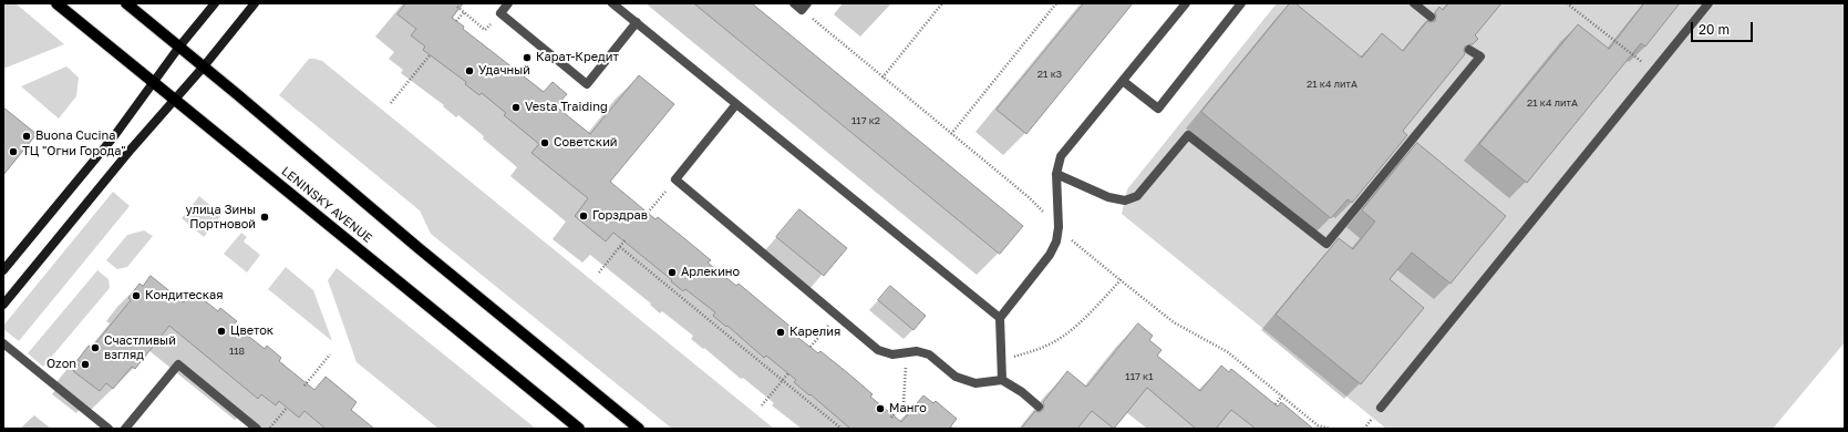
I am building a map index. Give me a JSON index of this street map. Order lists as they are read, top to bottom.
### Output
{
  "streets": {
    "main road": ["LENINSKY AVENUE"]
  },
  "places": [
    "Карат-Кредит",
    "Удачный",
    "Vesta Traiding",
    "Buona Cucina",
    "Советский",
    "ТЦ \"Огни Города\"",
    "Горздрав",
    "улица Зины Портновой",
    "Арлекино",
    "Кондитеская",
    "Цветок",
    "Карелия",
    "Счастливый взгляд",
    "Ozon",
    "Манго"
  ],
  "house_numbers": [
    "21 к3",
    "21 к4 литА",
    "21 к4 литА",
    "117 к2",
    "118",
    "117 к1"
  ],
  "scale_bar": "20 m"
}
